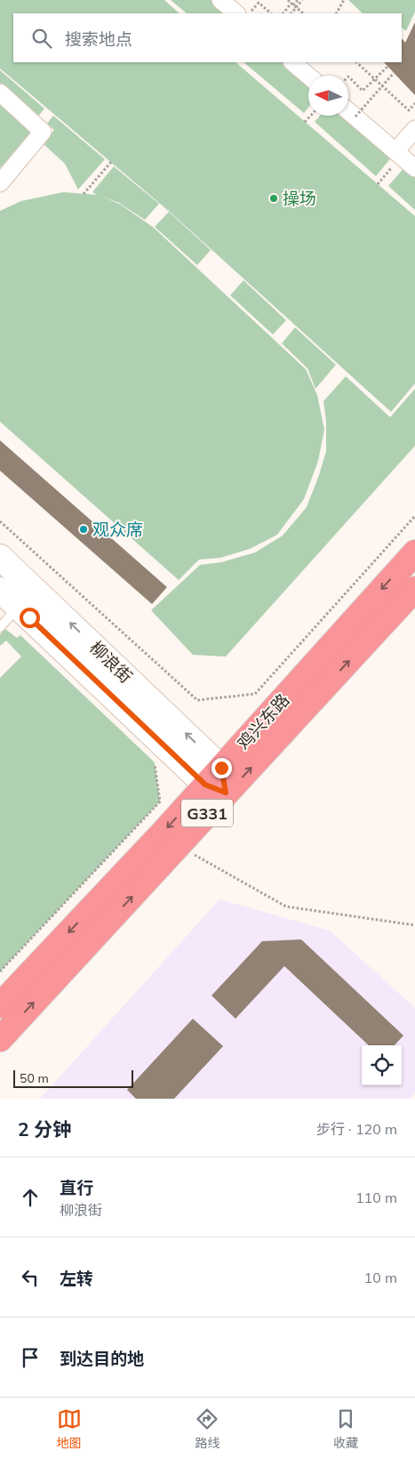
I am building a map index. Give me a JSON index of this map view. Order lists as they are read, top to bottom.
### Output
{
  "streets": {
    "highway": ["鸡兴东路", "G331"],
    "main road": ["柳浪街"]
  },
  "crossings": [
    ["柳浪街", "鸡兴东路"]
  ],
  "places": ["操场", "观众席"],
  "scale_bar": "50 m",
  "north": "left",
  "page": {
    "search": "搜索地点",
    "scale": "50 m",
    "heading": ["2 分钟", "步行 · 120 m"],
    "list": [
      ["直行", "柳浪街", "110 m"],
      ["左转", "10 m"],
      "到达目的地"
    ],
    "nav": ["地图", "路线", "收藏"]
  }
}
